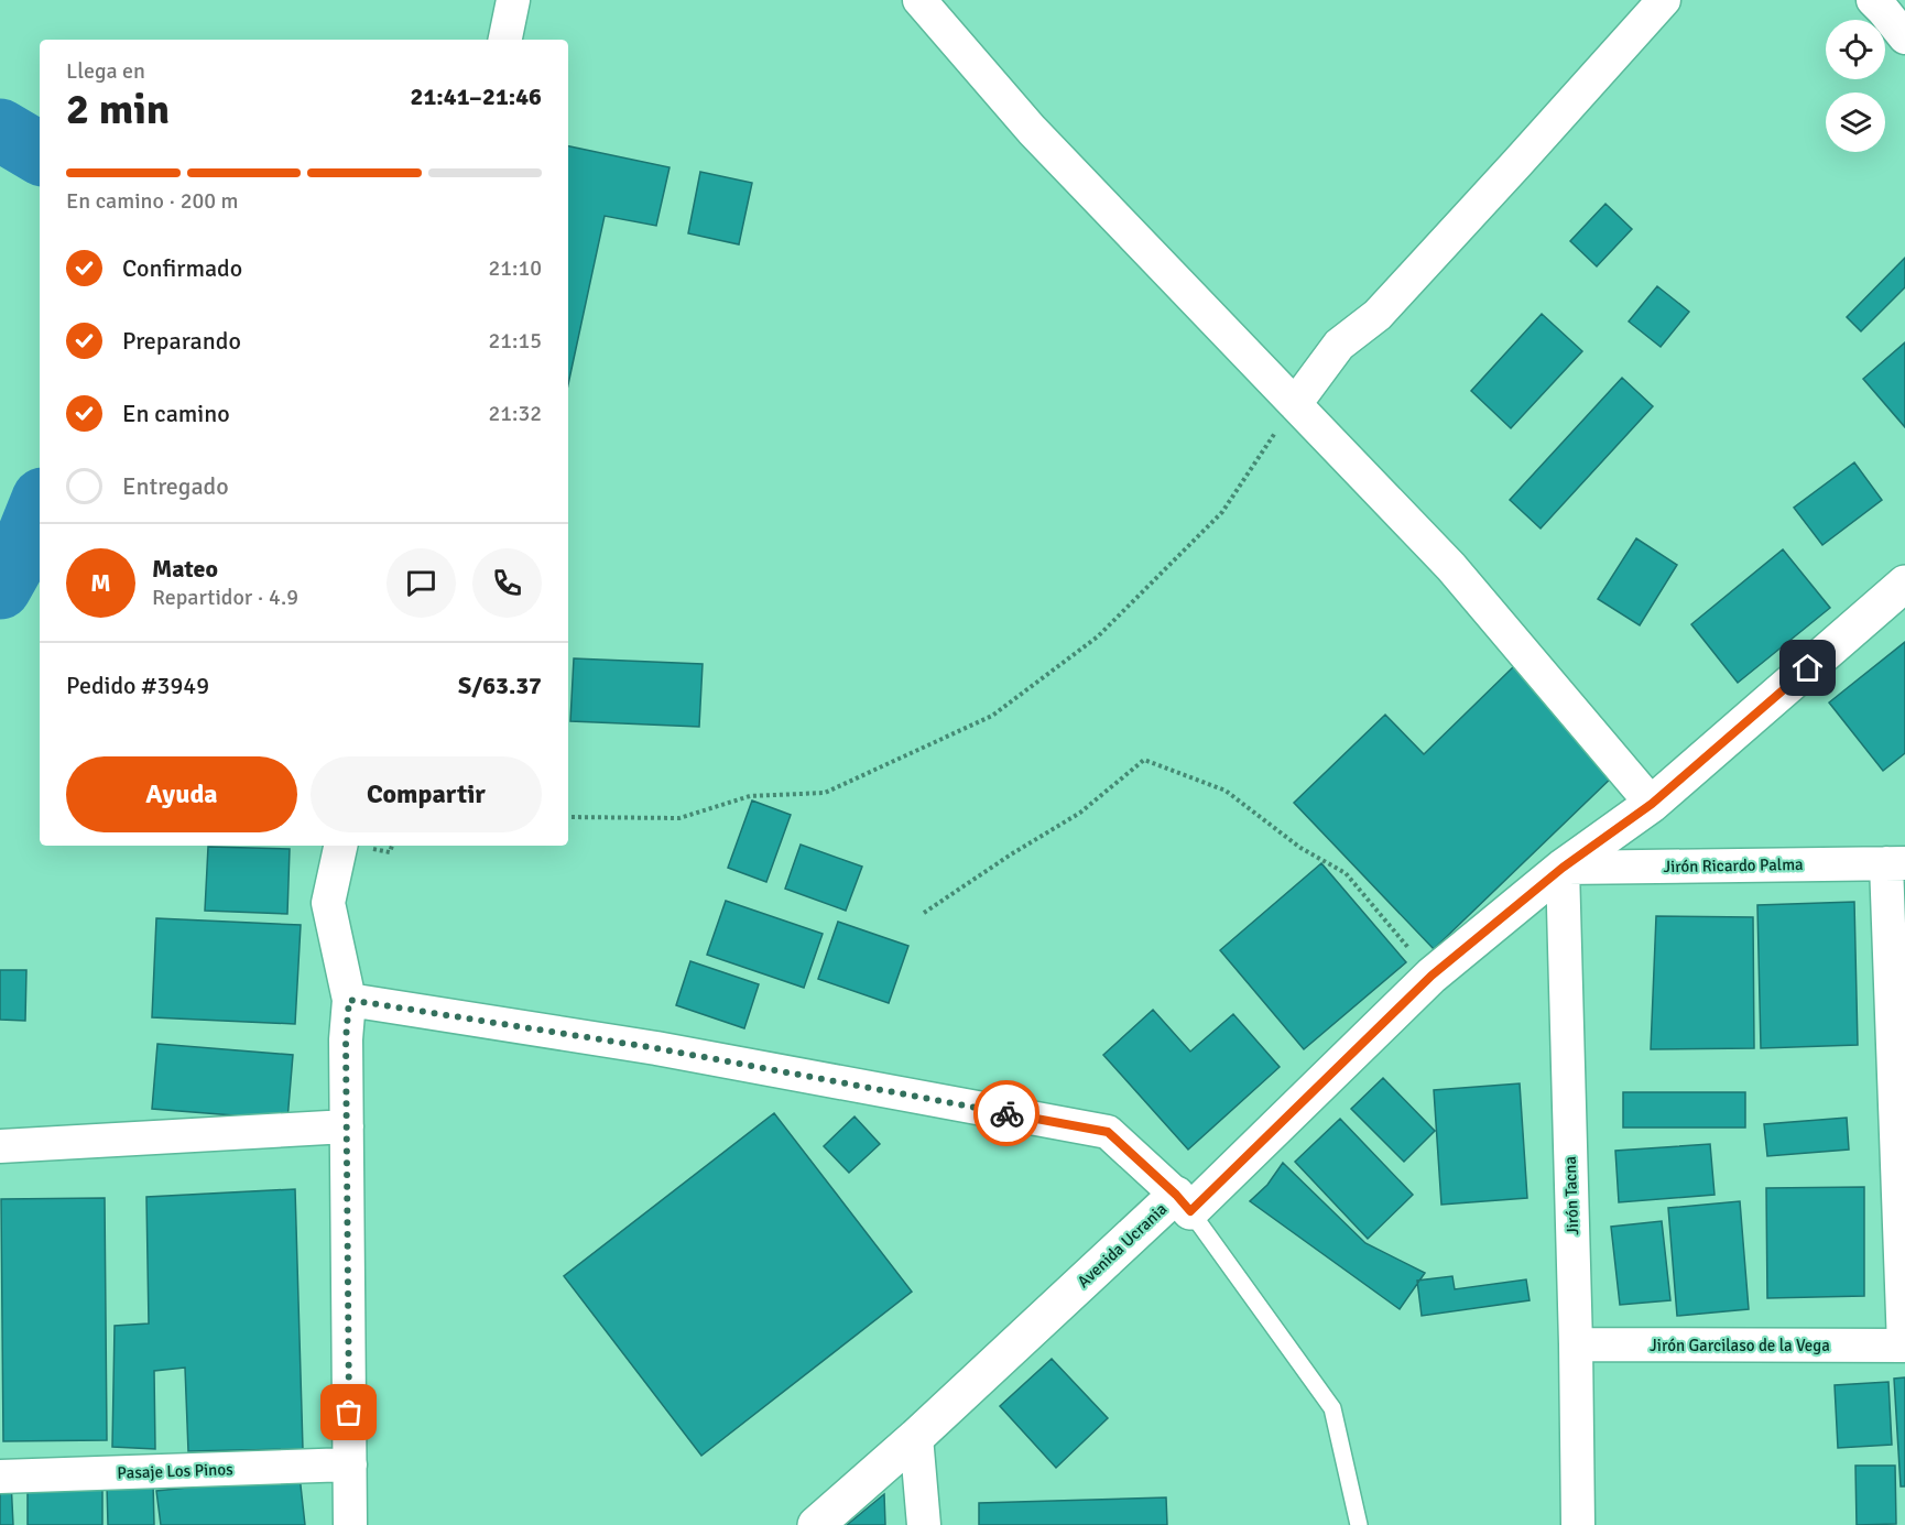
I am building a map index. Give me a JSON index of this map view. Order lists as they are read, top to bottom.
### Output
{
  "streets": {
    "main road": ["Avenida Ucrania"],
    "street": [
      "Jirón Ricardo Palma",
      "Jirón Tacna",
      "Jirón Garcilaso de la Vega",
      "Pasaje Los Pinos"
    ]
  },
  "crossings": [
    ["Jirón Ricardo Palma", "Jirón Tacna"],
    ["Jirón Ricardo Palma", "Avenida Ucrania"],
    ["Jirón Tacna", "Avenida Ucrania"],
    ["Jirón Tacna", "Jirón Garcilaso de la Vega"]
  ],
  "page": {
    "heading": ["2 min", "Llega en", "21:41–21:46"],
    "panel": [
      "Mateo",
      "Repartidor · 4.9",
      "Pedido #3949",
      "S/63.37"
    ],
    "bar": "En camino · 200 m",
    "list": [
      ["Confirmado", "21:10"],
      ["Preparando", "21:15"],
      ["En camino", "21:32"],
      "Entregado"
    ],
    "round": "M",
    "buttons": ["Ayuda", "Compartir"]
  }
}
